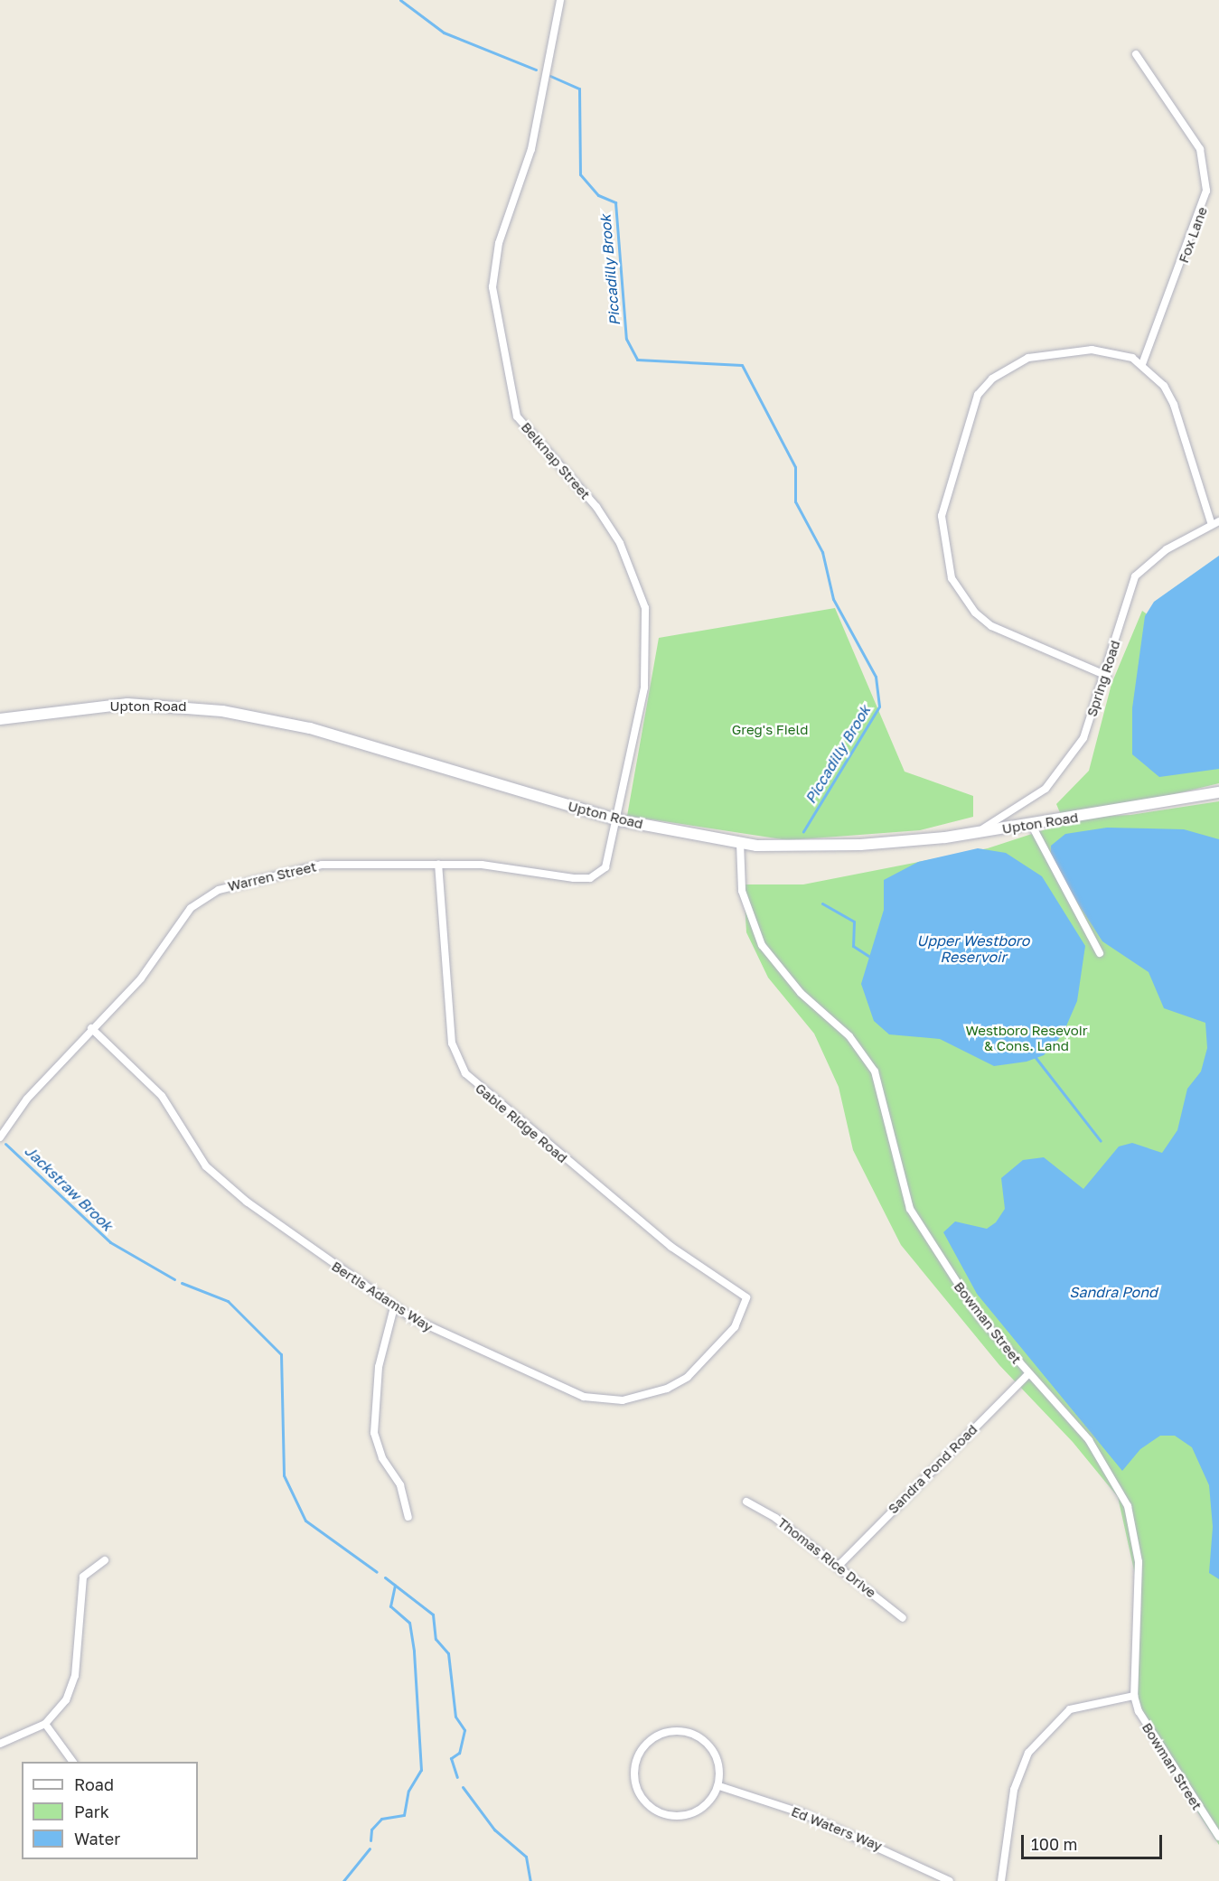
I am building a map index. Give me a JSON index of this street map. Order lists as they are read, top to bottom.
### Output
{
  "streets": {
    "main road": ["Upton Road"],
    "street": [
      "Fox Lane",
      "Belknap Street",
      "Spring Road",
      "Warren Street",
      "Gable Ridge Road",
      "Bertis Adams Way",
      "Bowman Street",
      "Sandra Pond Road",
      "Thomas Rice Drive",
      "Ed Waters Way"
    ]
  },
  "crossings": [
    ["Belknap Street", "Upton Road"],
    ["Belknap Street", "Warren Street"],
    ["Spring Road", "Upton Road"],
    ["Upton Road", "Warren Street"],
    ["Upton Road", "Bowman Street"],
    ["Warren Street", "Gable Ridge Road"],
    ["Warren Street", "Bertis Adams Way"],
    ["Gable Ridge Road", "Bertis Adams Way"],
    ["Bowman Street", "Sandra Pond Road"],
    ["Sandra Pond Road", "Thomas Rice Drive"]
  ],
  "water": [
    "Piccadilly Brook",
    "Upper Westboro Reservoir",
    "Jackstraw Brook",
    "Sandra Pond"
  ],
  "parks": ["Greg's Field", "Westboro Resevoir & Cons. Land"],
  "legend": ["Road", "Park", "Water"],
  "scale_bar": "100 m"
}
